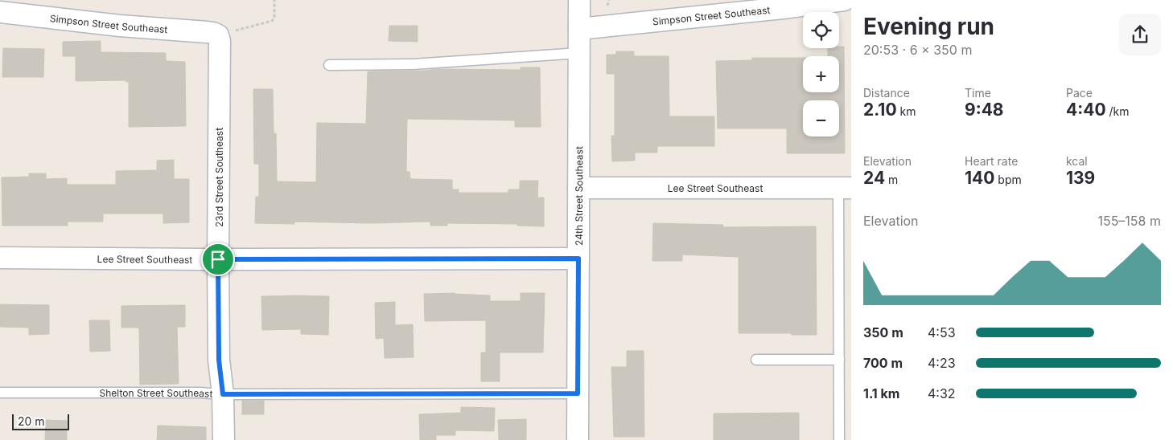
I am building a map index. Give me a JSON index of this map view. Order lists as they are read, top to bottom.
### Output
{
  "streets": {
    "street": [
      "Simpson Street Southeast",
      "23rd Street Southeast",
      "Lee Street Southeast",
      "24th Street Southeast"
    ],
    "lane": ["Shelton Street Southeast"]
  },
  "crossings": [
    ["Simpson Street Southeast", "23rd Street Southeast"],
    ["Simpson Street Southeast", "24th Street Southeast"],
    ["23rd Street Southeast", "Lee Street Southeast"],
    ["23rd Street Southeast", "Shelton Street Southeast"],
    ["Lee Street Southeast", "24th Street Southeast"],
    ["24th Street Southeast", "Shelton Street Southeast"]
  ],
  "scale_bar": "20 m",
  "page": {
    "heading": ["Evening run", "20:53 · 6 × 350 m"],
    "map_buttons": ["+", "−"],
    "stats": [
      ["Distance", "2.10 km"],
      ["Time", "9:48"],
      ["Pace", "4:40 /km"],
      ["Elevation", "24 m"],
      ["Heart rate", "140 bpm"],
      ["kcal", "139"]
    ],
    "chart": ["Elevation", "155–158 m"],
    "list": [
      {
        "name": "350 m",
        "note": "4:53"
      },
      {
        "name": "700 m",
        "note": "4:23"
      },
      {
        "name": "1.1 km",
        "note": "4:32"
      }
    ],
    "scale": "20 m"
  }
}
